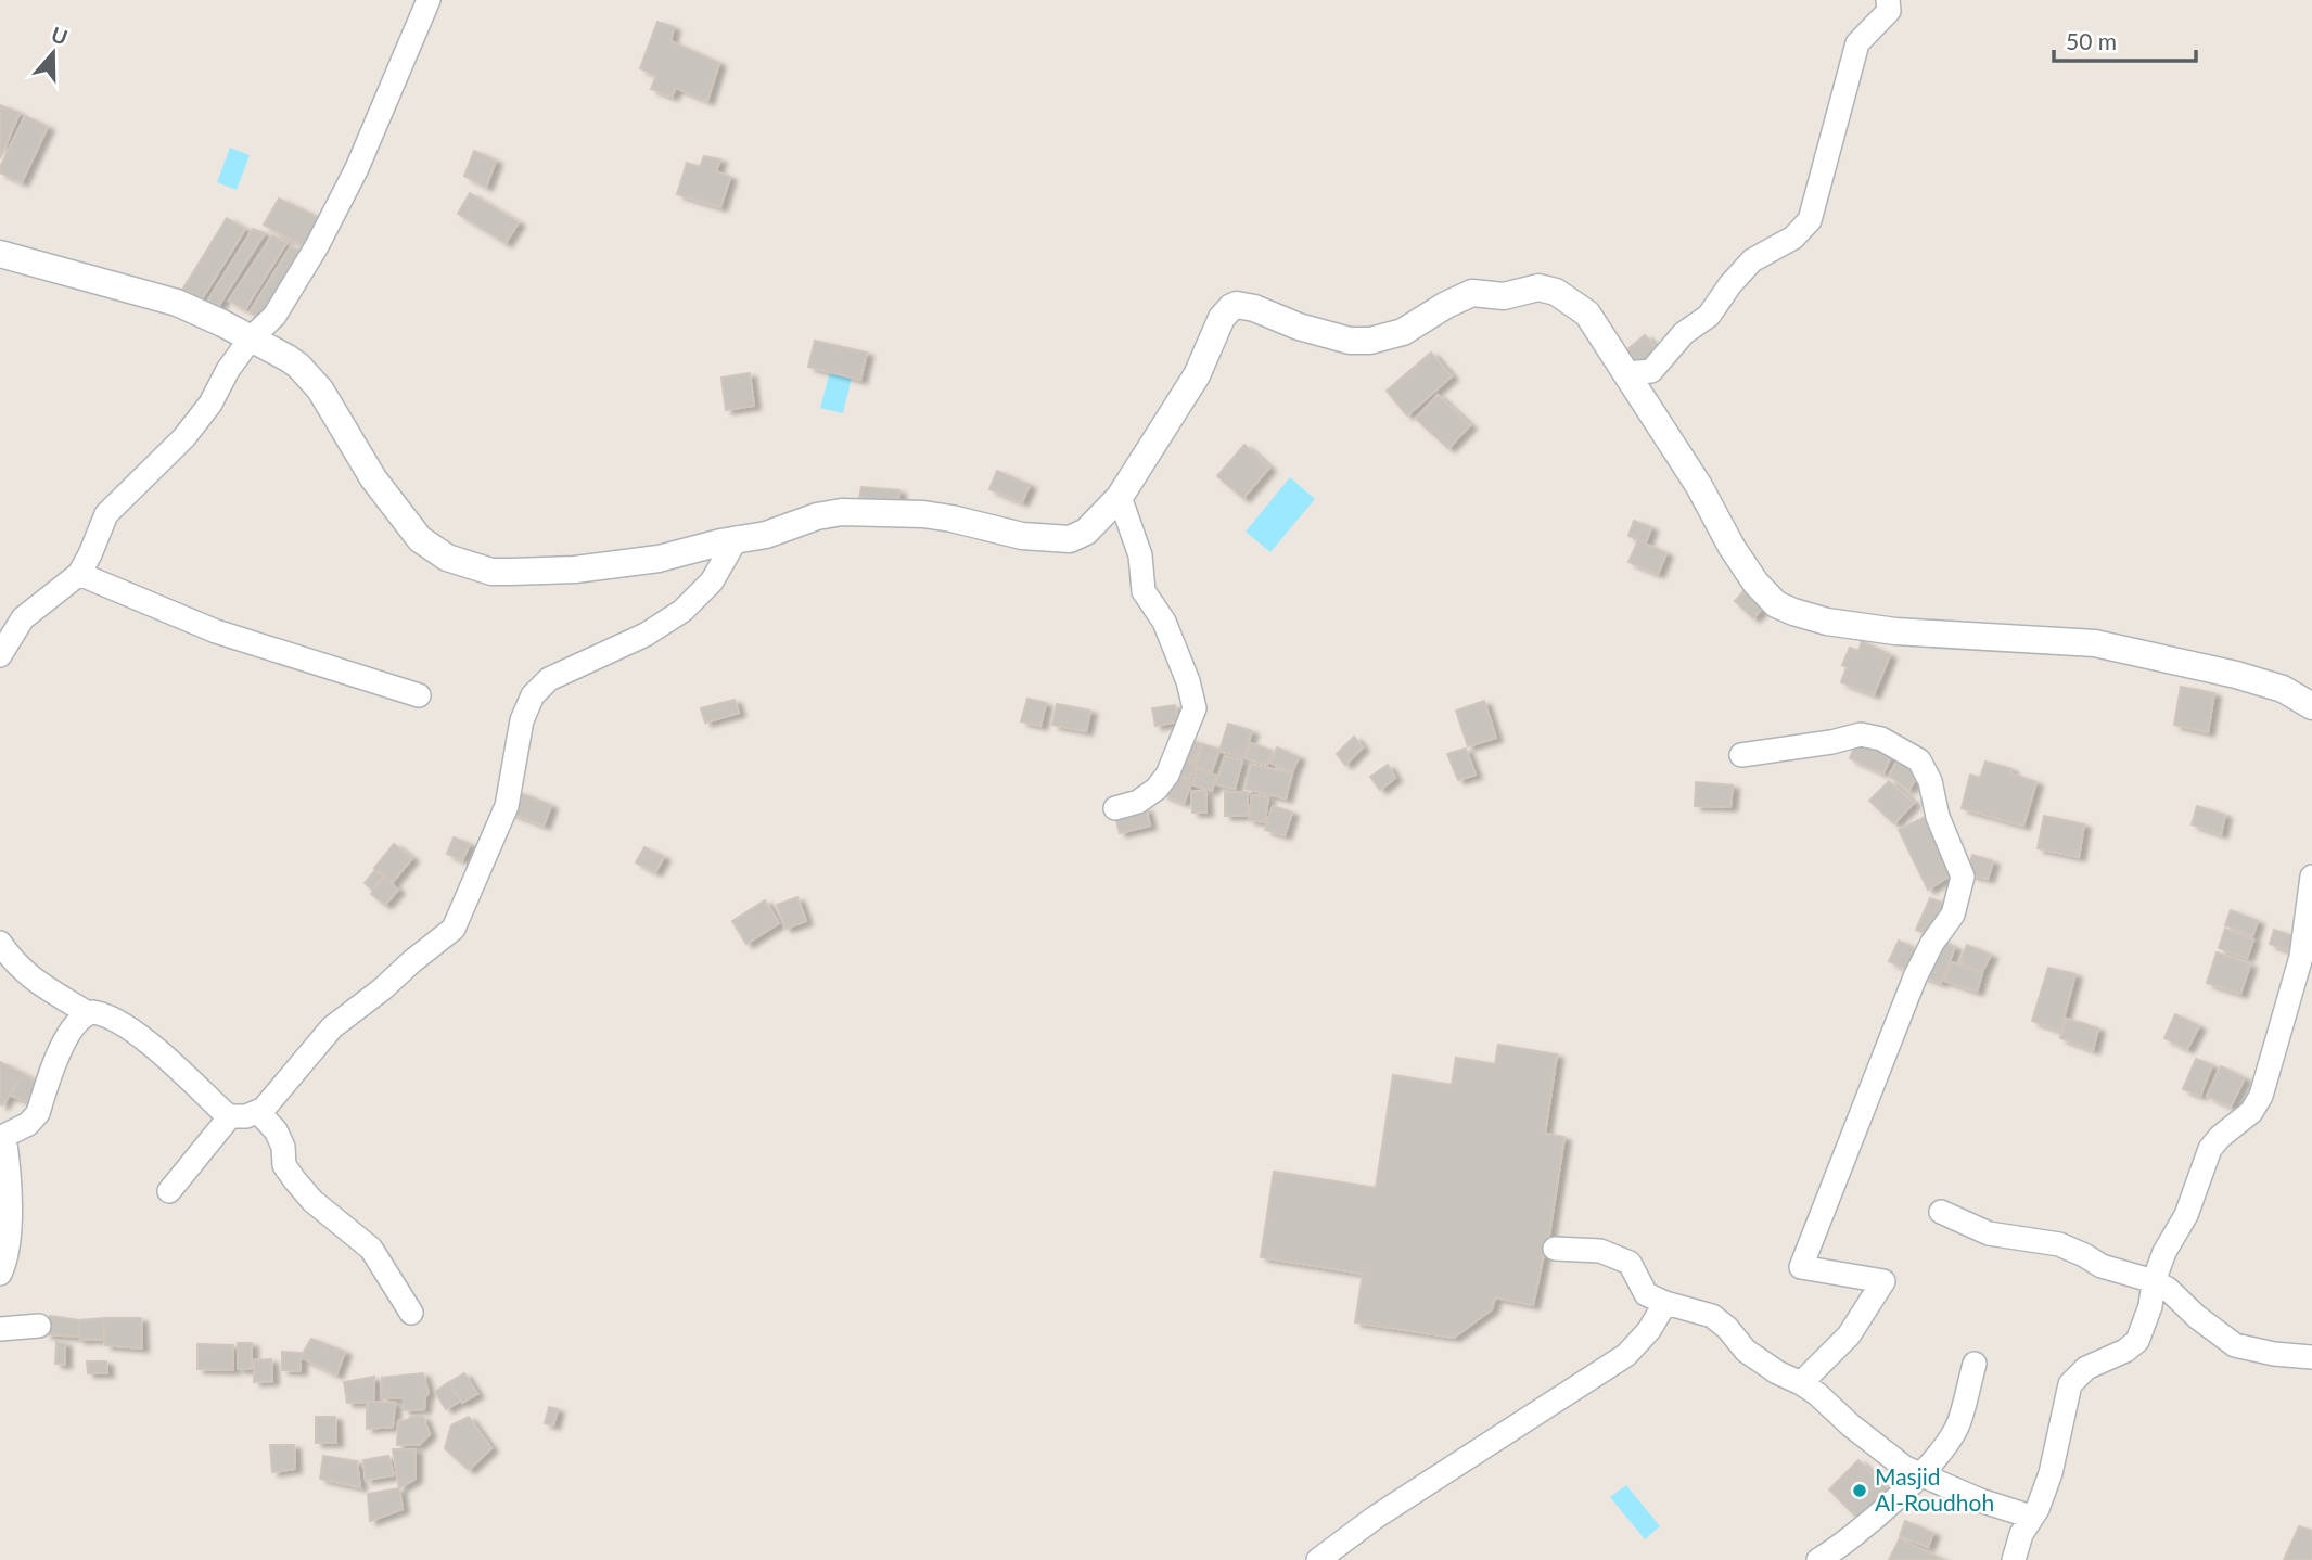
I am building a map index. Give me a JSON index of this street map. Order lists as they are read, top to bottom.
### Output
{
  "places": ["Masjid Al-Roudhoh"],
  "scale_bar": "50 m",
  "north": "top"
}
